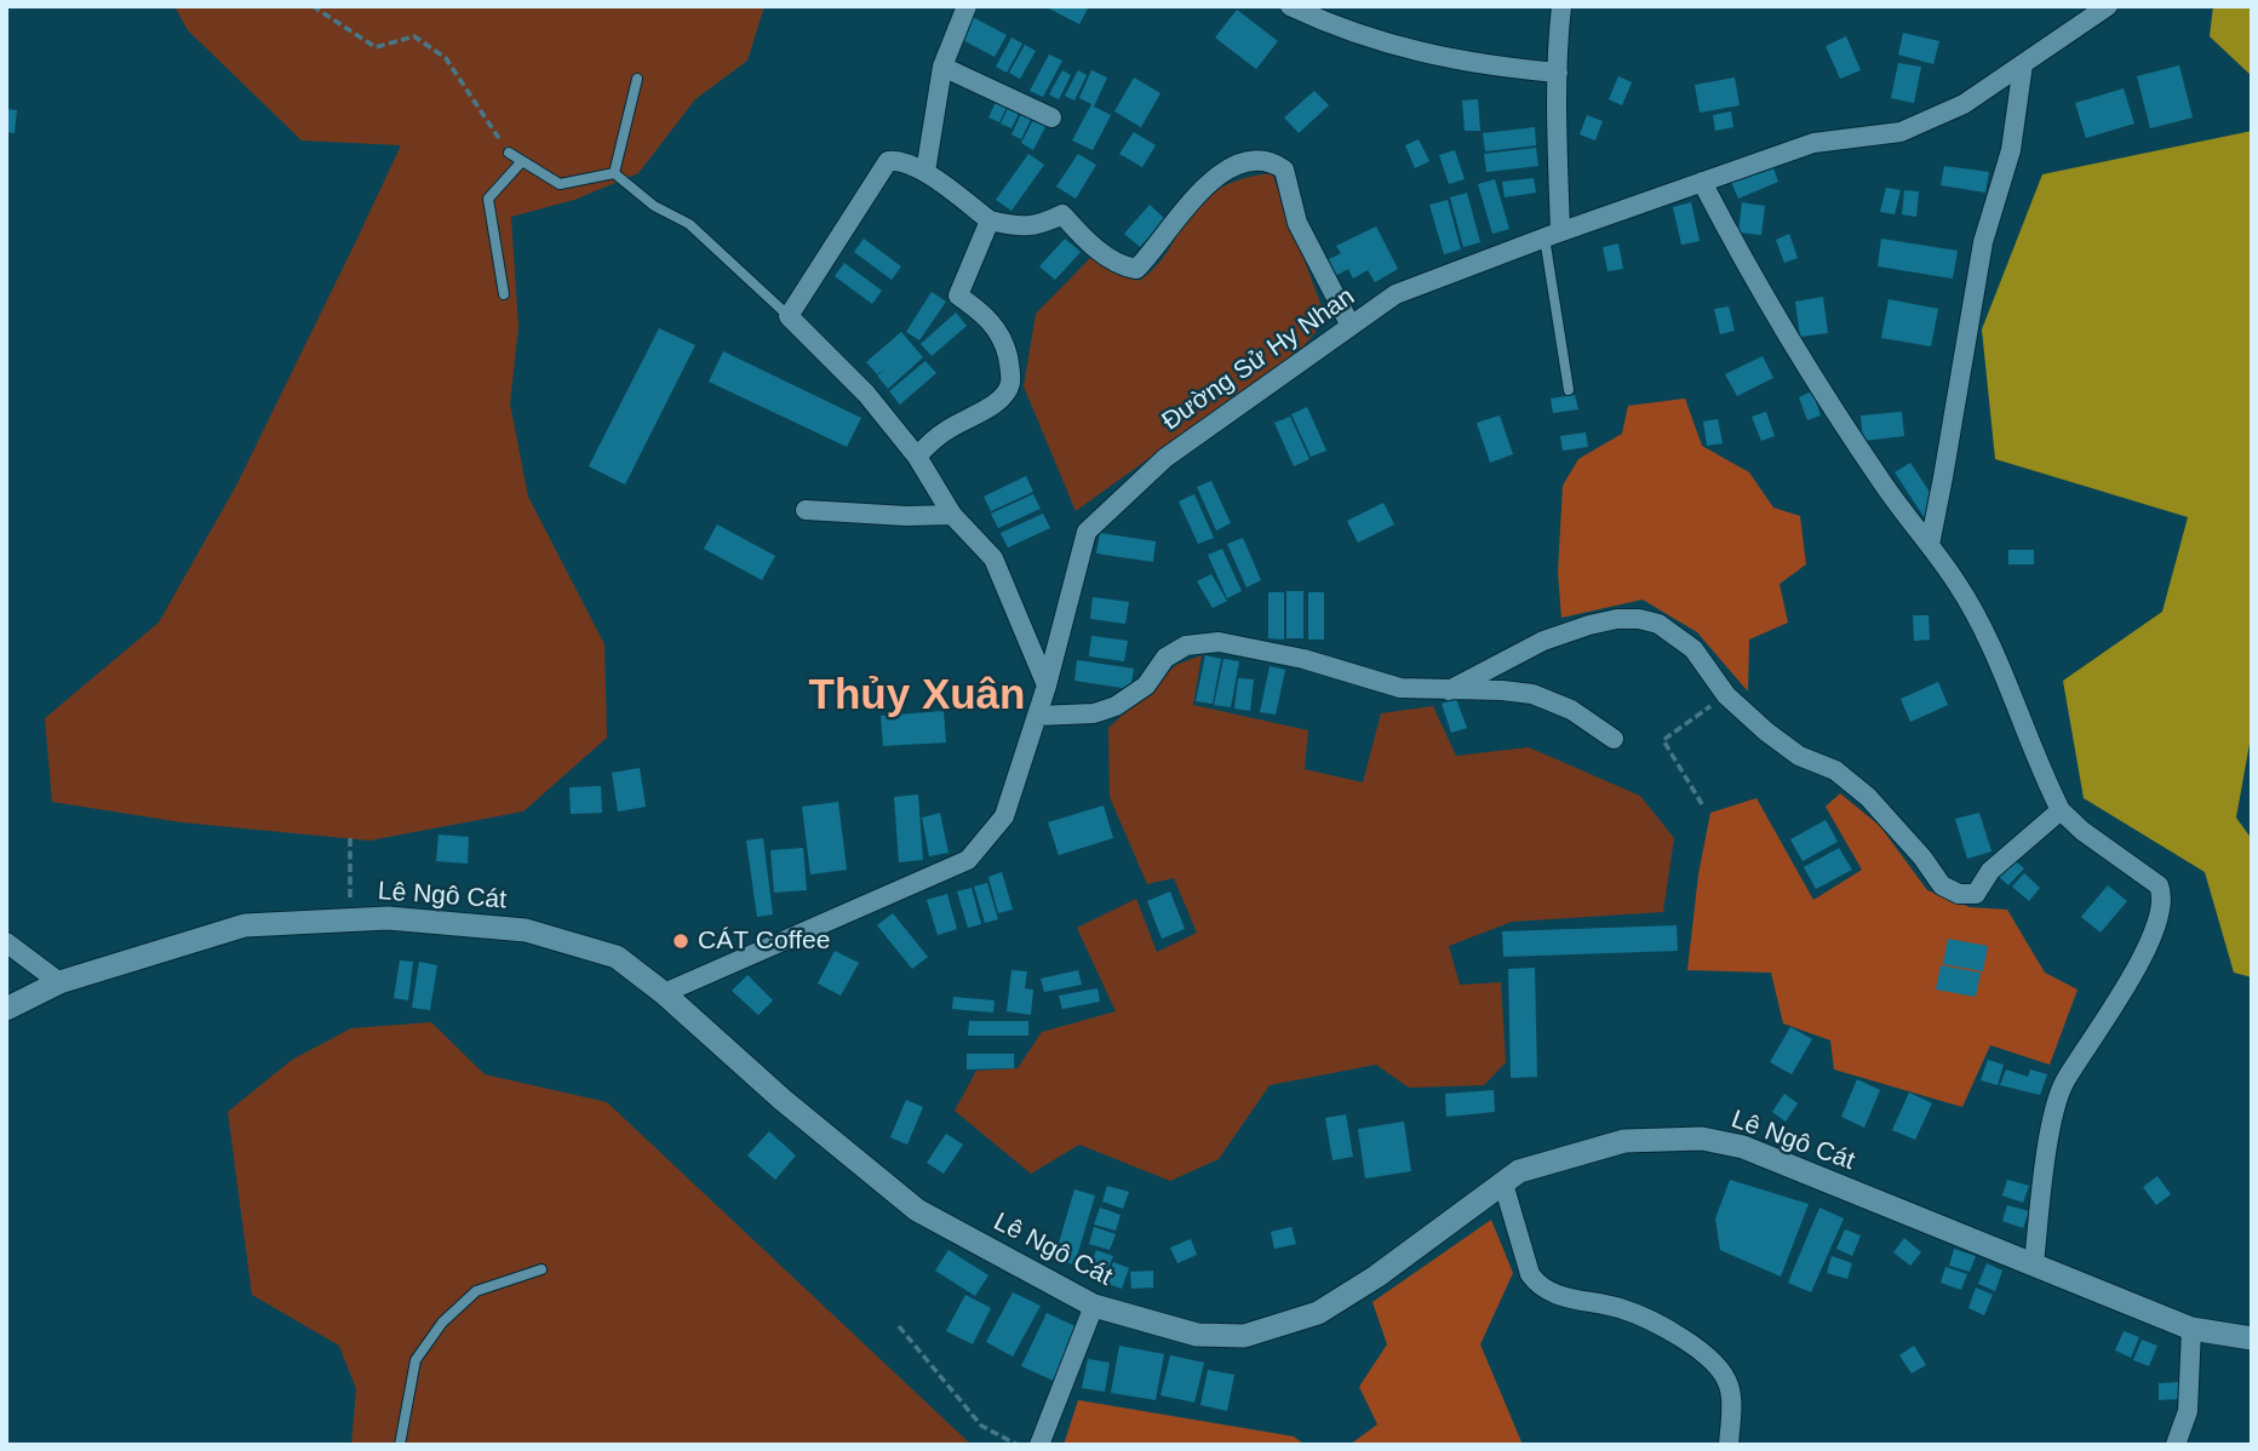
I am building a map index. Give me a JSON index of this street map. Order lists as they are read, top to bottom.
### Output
{
  "streets": {
    "street": ["Đường Sử Hy Nhan", "Lê Ngô Cát"]
  },
  "crossings": [
    ["Đường Sử Hy Nhan", "Lê Ngô Cát"]
  ],
  "districts": ["Thủy Xuân"],
  "places": ["CÁT Coffee"]
}
